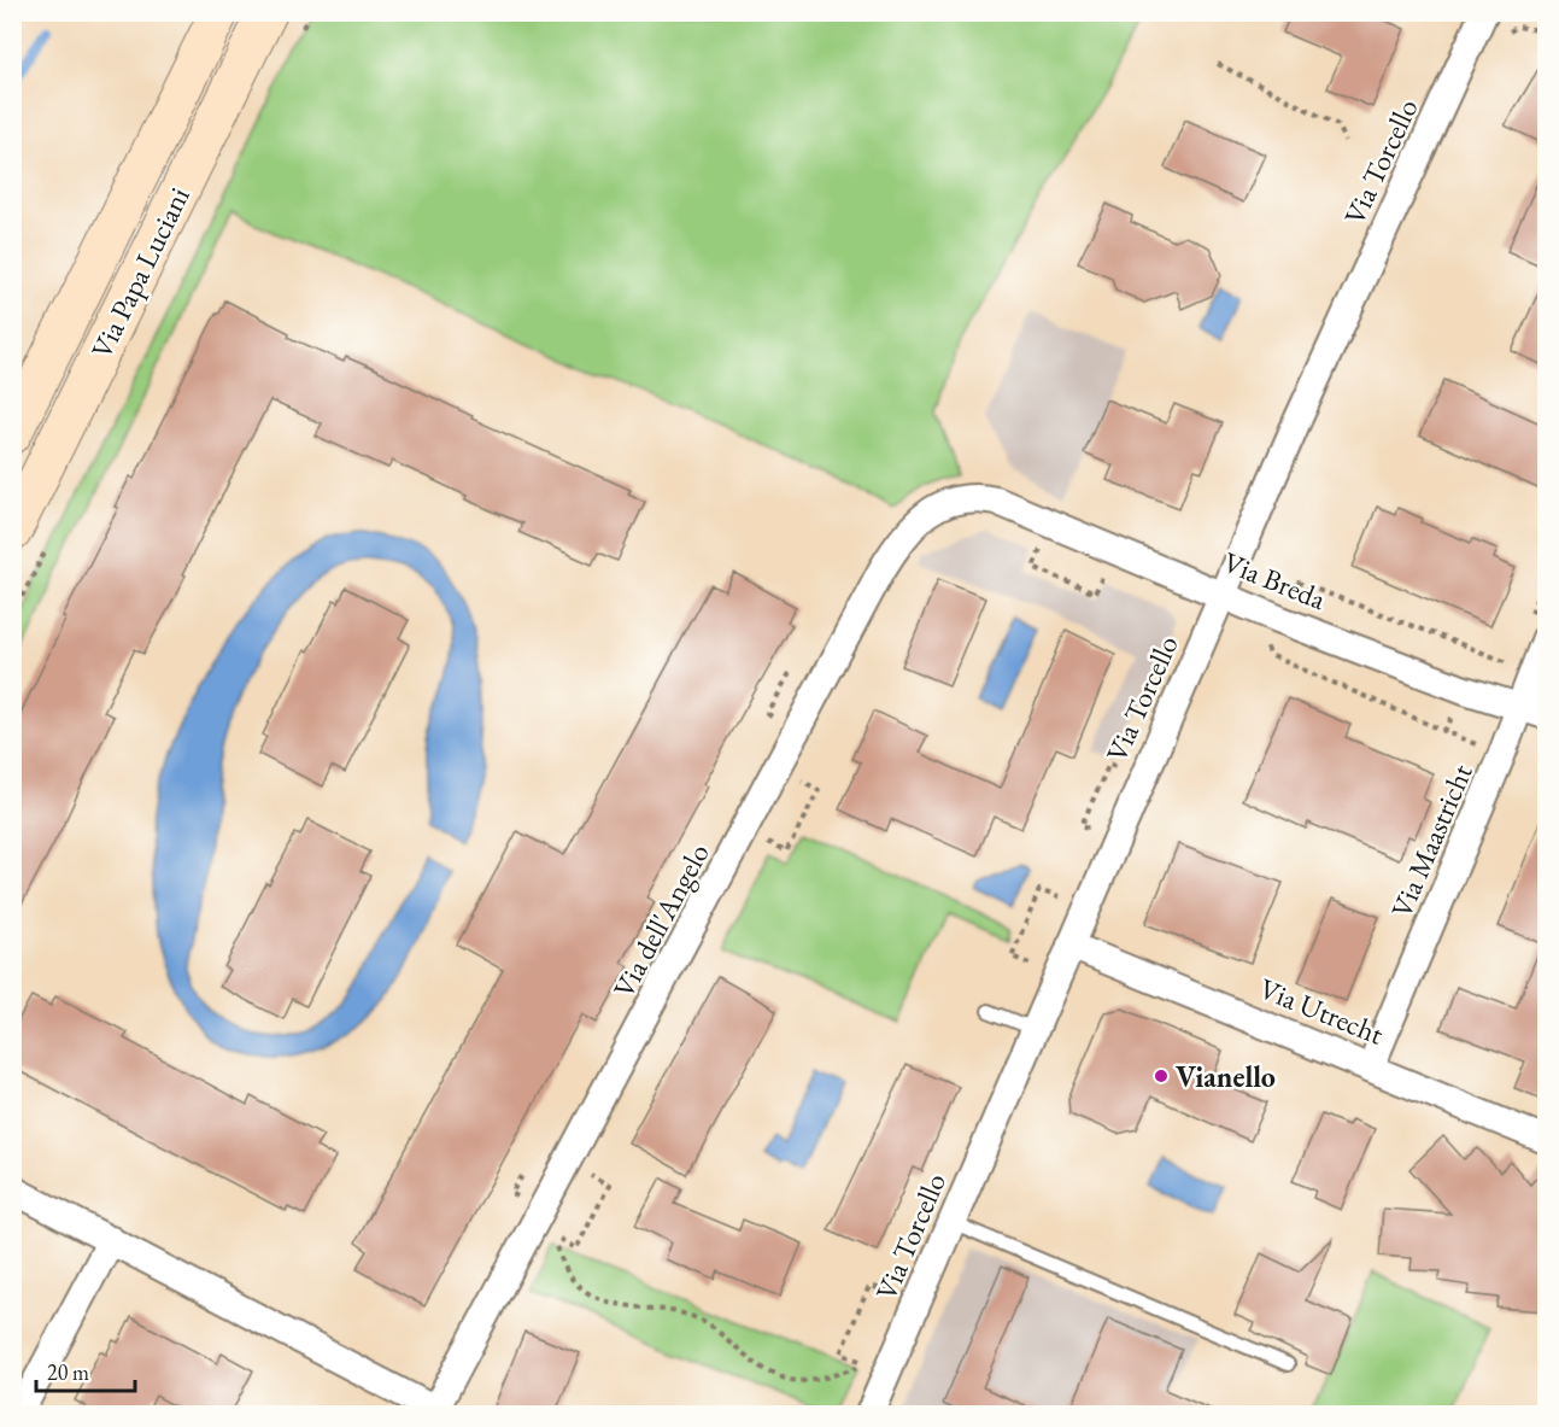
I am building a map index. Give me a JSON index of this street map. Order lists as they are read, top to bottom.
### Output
{
  "streets": {
    "main road": ["Via Papa Luciani"],
    "street": [
      "Via Torcello",
      "Via Breda",
      "Via Maastricht",
      "Via dell'Angelo",
      "Via Utrecht"
    ]
  },
  "crossings": [
    ["Via Torcello", "Via Breda"],
    ["Via Torcello", "Via Utrecht"],
    ["Via Breda", "Via Maastricht"],
    ["Via Breda", "Via dell'Angelo"],
    ["Via Maastricht", "Via Utrecht"]
  ],
  "places": ["Vianello"],
  "scale_bar": "20 m"
}
